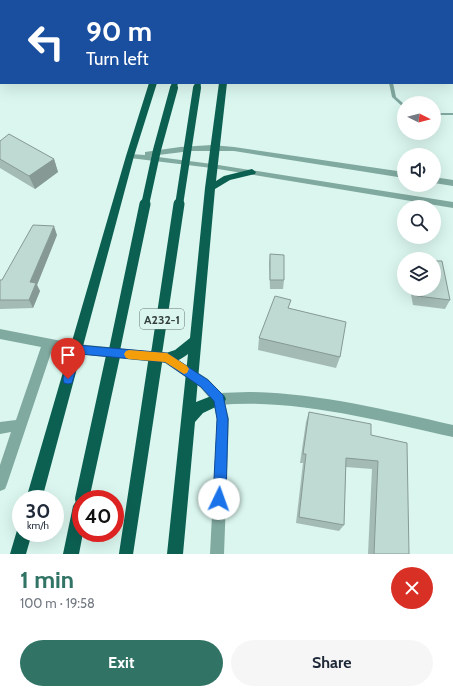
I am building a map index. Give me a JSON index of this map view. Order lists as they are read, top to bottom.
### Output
{
  "streets": {
    "highway": ["A232-1"]
  },
  "north": "right",
  "page": {
    "turn": ["90 m", "Turn left"],
    "speed": "30 km/h",
    "limit": "40",
    "heading": ["1 min", "100 m · 19:58"],
    "buttons": ["Exit", "Share"]
  }
}
